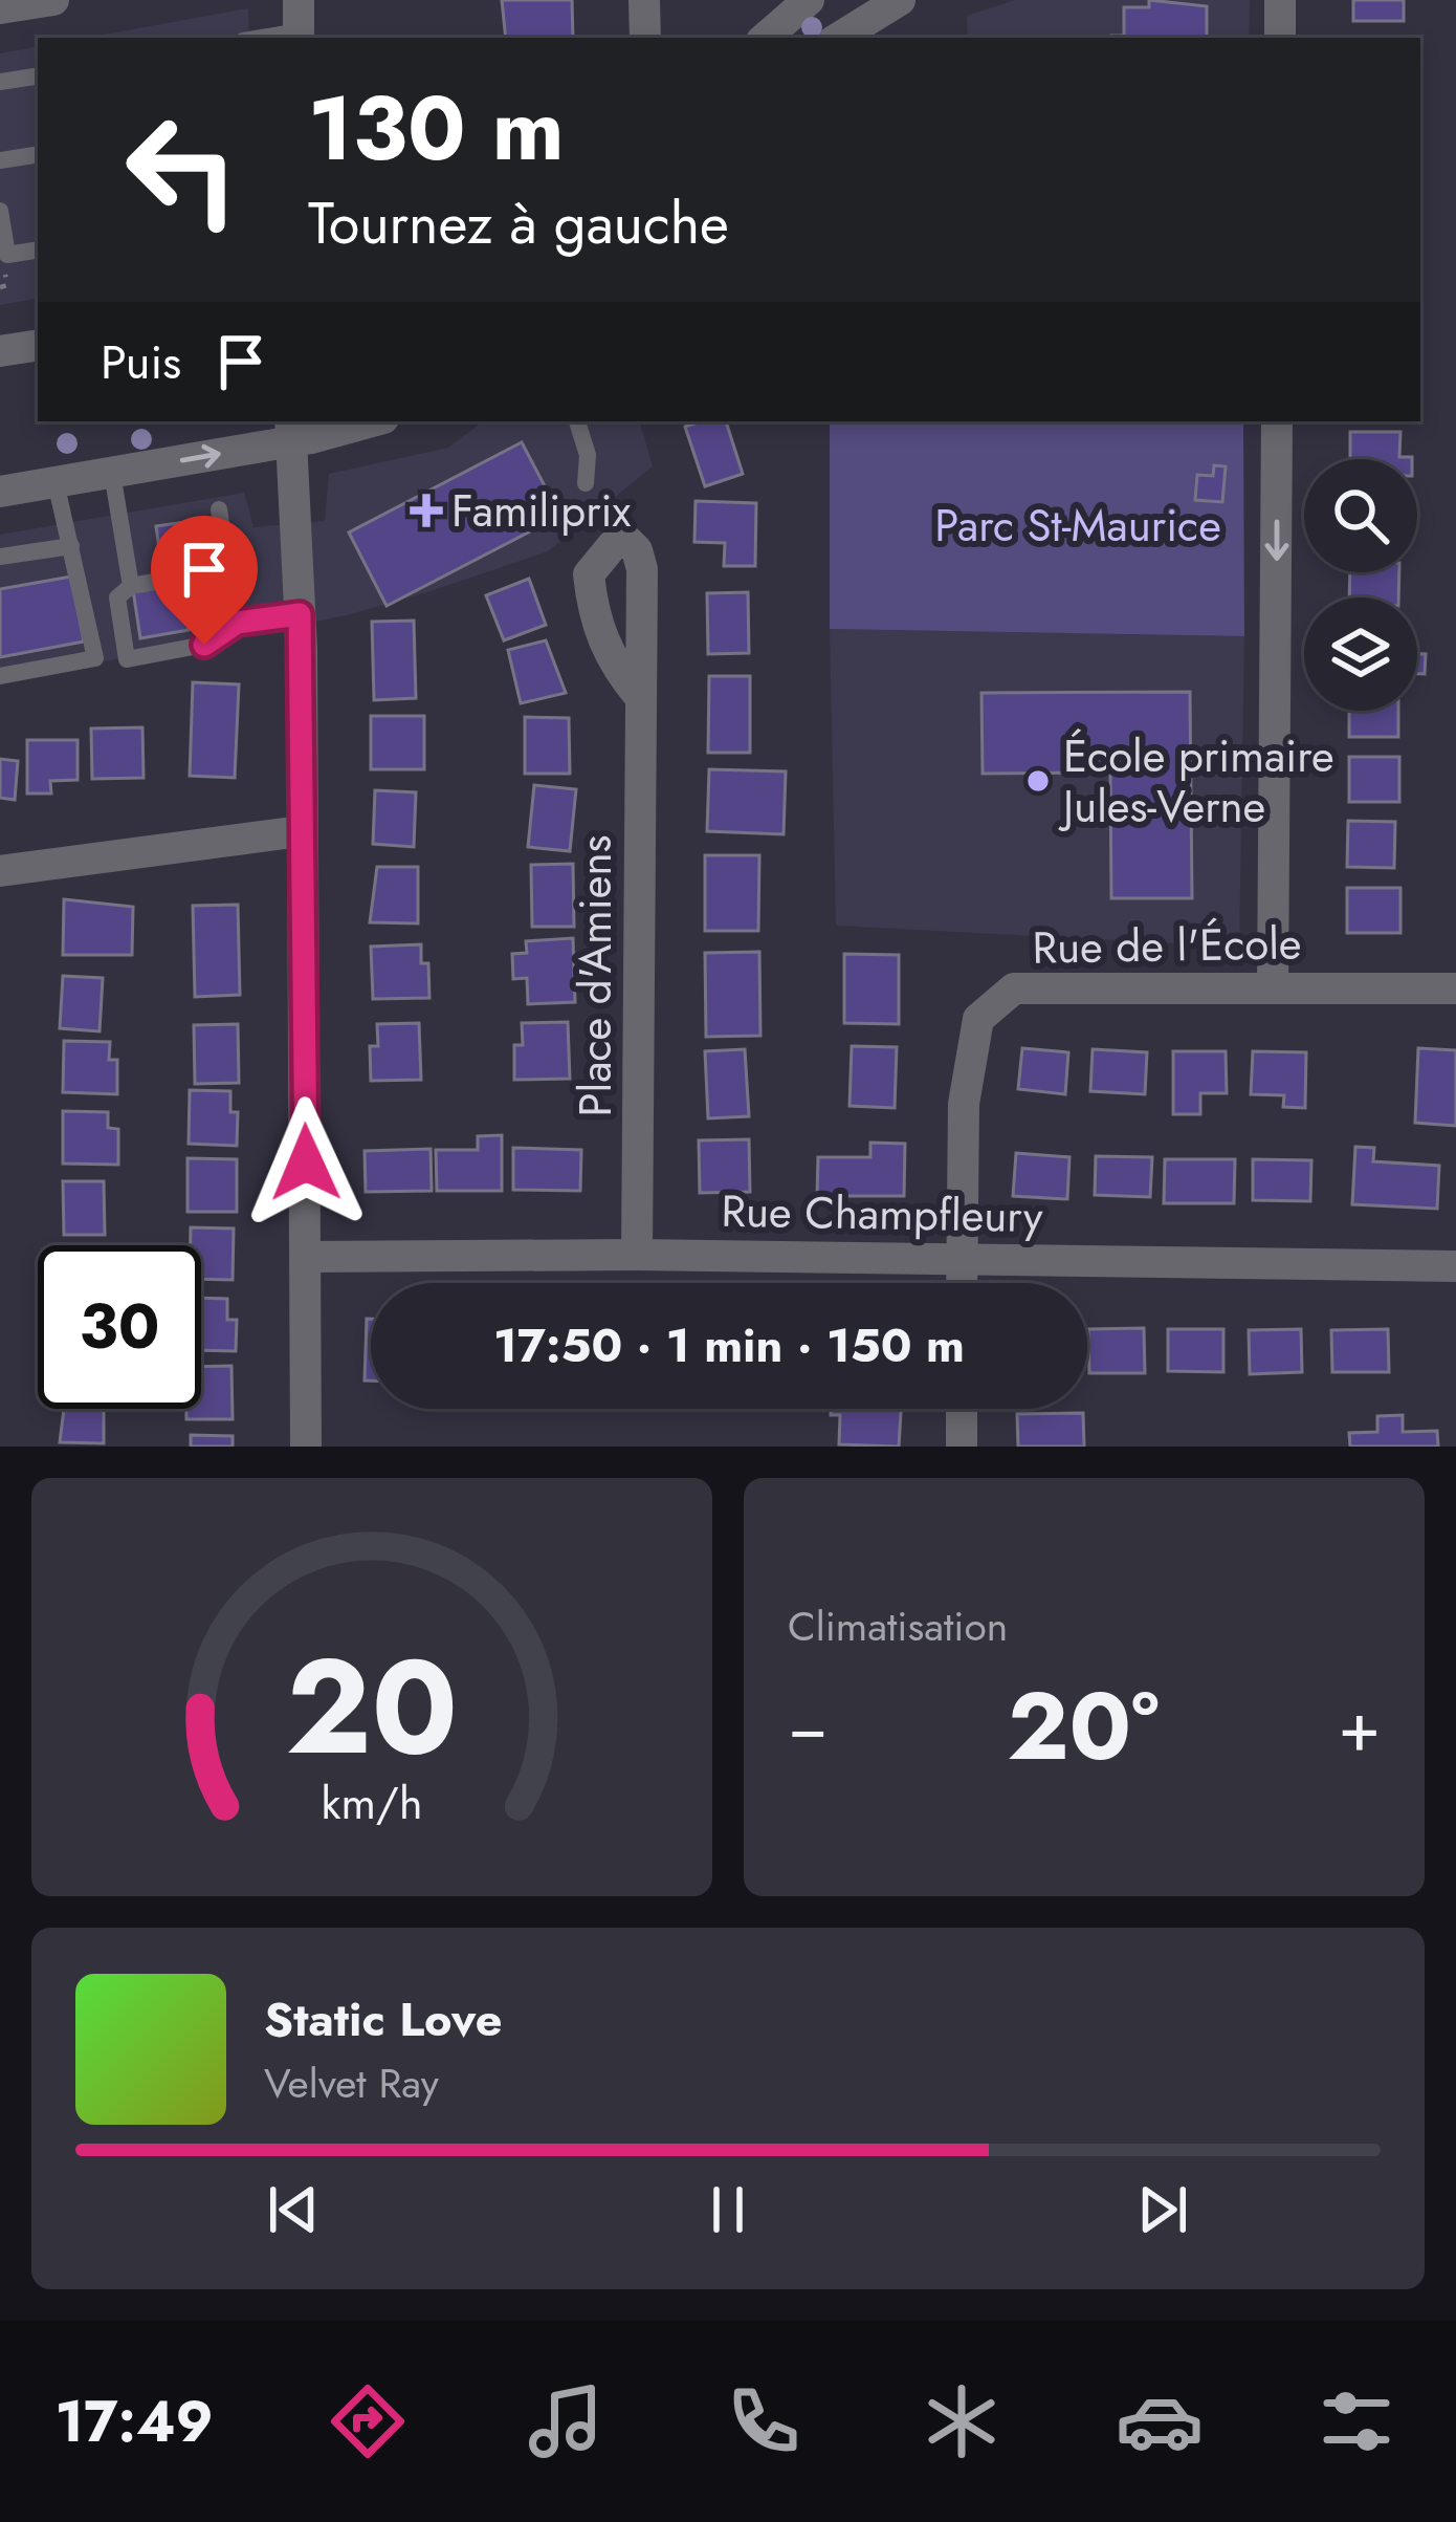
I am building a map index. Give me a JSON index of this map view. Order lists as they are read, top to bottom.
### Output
{
  "streets": {
    "street": ["Rue de l'École", "Place d'Amiens", "Rue Champfleury"]
  },
  "crossings": [
    ["Rue de l'École", "Rue Champfleury"],
    ["Place d'Amiens", "Rue Champfleury"]
  ],
  "parks": ["Parc St-Maurice"],
  "places": {
    "health": ["Familiprix"],
    "other": ["École primaire Jules-Verne"]
  },
  "page": {
    "turn": ["130 m", "Tournez à gauche"],
    "then": "Puis",
    "limit": "30",
    "trip": "17:50 · 1 min · 150 m",
    "tile": "Climatisation",
    "heat": ["−", "20°", "+"],
    "song": ["Static Love", "Velvet Ray"],
    "tabs": "17:49",
    "gauge": ["20", "km/h"]
  }
}
